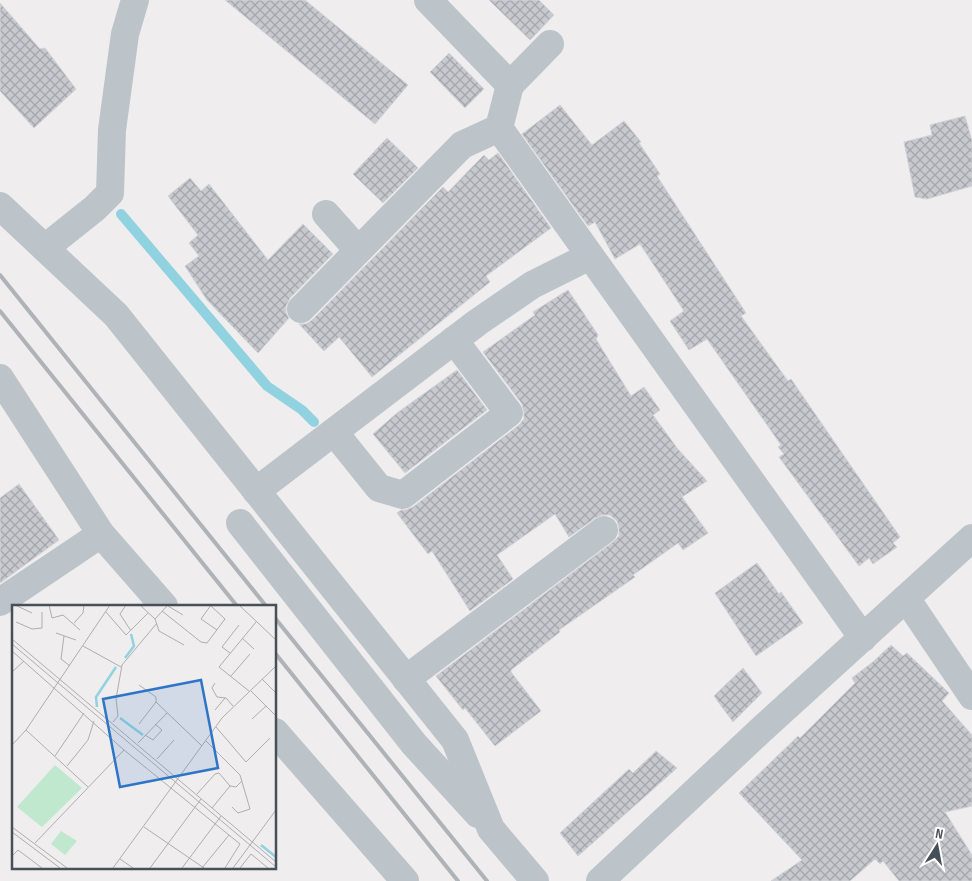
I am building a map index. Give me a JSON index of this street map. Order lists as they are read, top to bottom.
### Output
{
  "north": "top"
}
